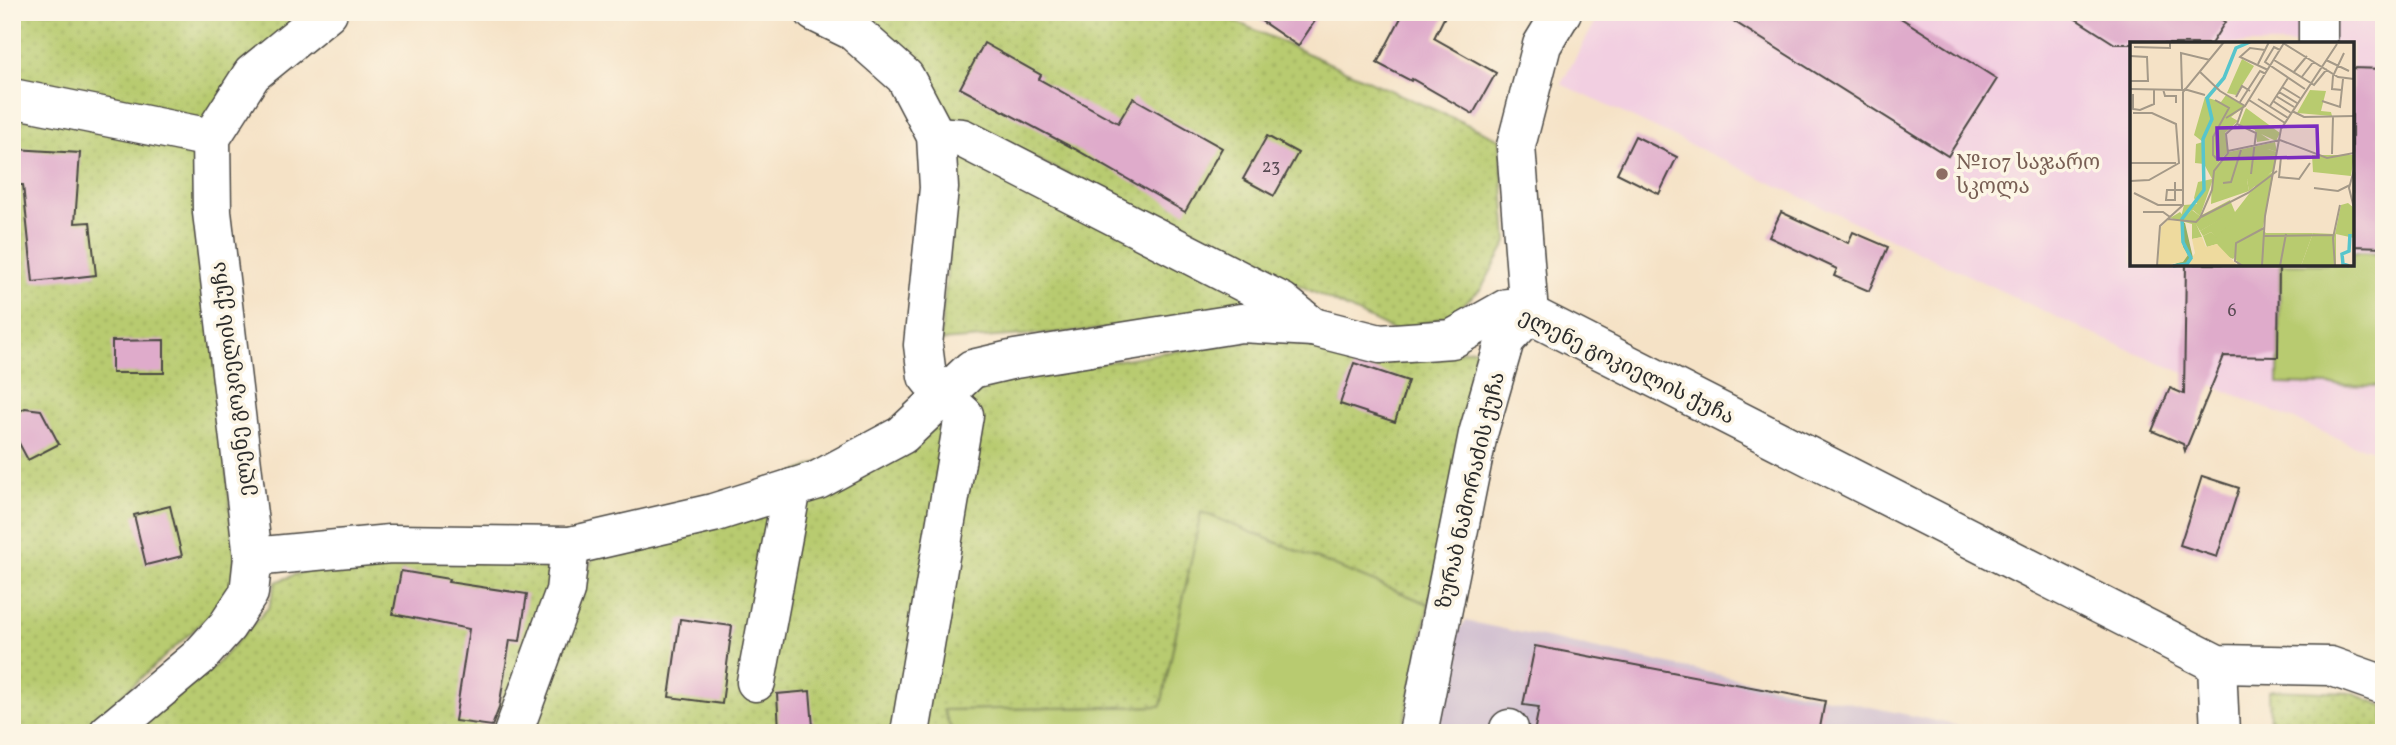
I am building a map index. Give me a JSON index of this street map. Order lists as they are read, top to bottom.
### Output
{
  "streets": {
    "street": ["ელენე გოკიელის ქუჩა", "ზურაბ ნამორაძის ქუჩა"]
  },
  "crossings": [
    ["ელენე გოკიელის ქუჩა", "ზურაბ ნამორაძის ქუჩა"]
  ],
  "places": ["№107 საჯარო სკოლა"],
  "house_numbers": ["23", "6"]
}
